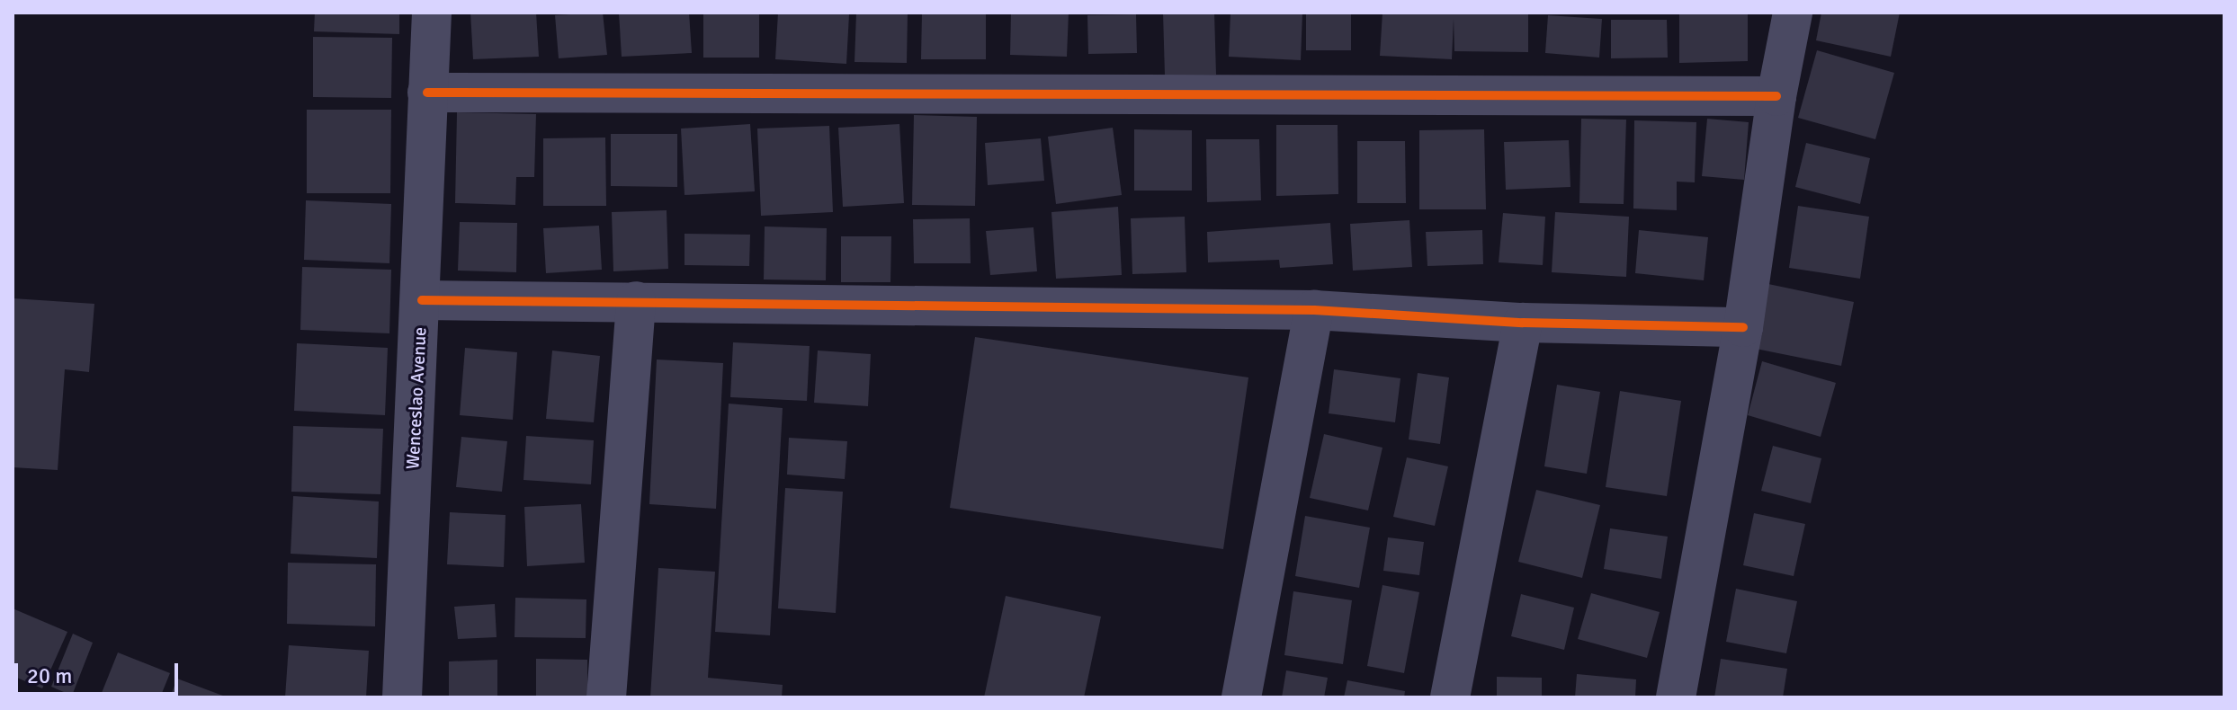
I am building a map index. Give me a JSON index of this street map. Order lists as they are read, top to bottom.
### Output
{
  "streets": {
    "street": ["Wenceslao Avenue"]
  },
  "scale_bar": "20 m"
}
